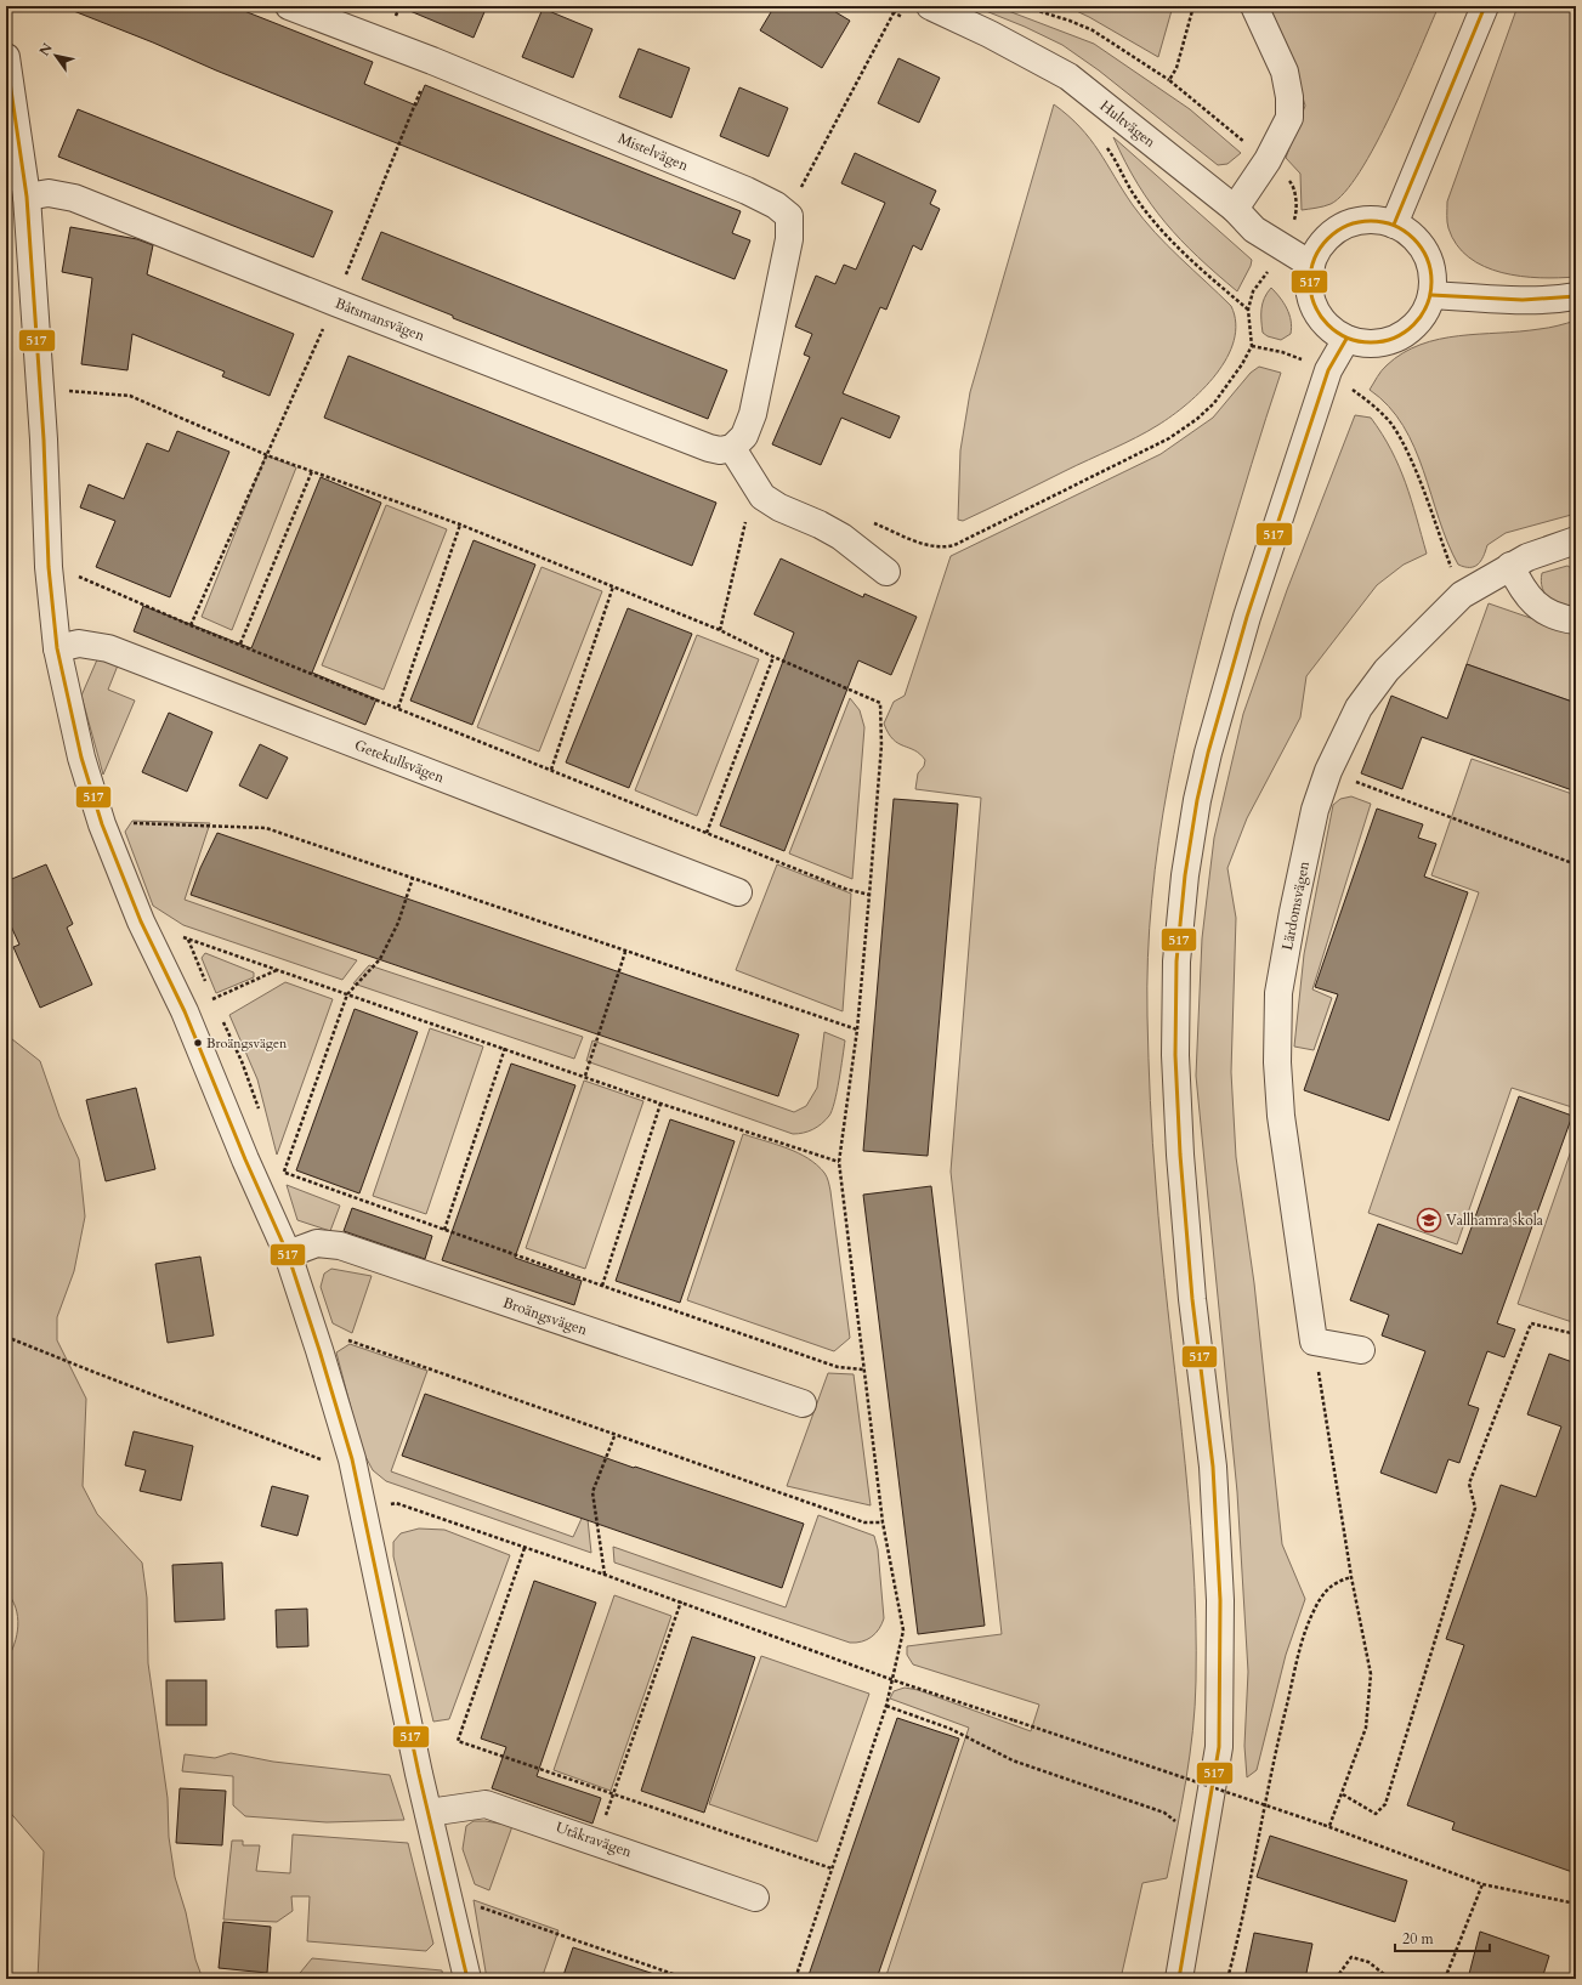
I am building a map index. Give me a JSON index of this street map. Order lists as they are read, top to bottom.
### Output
{
  "streets": {
    "street": [
      "Hultvägen",
      "Mistelvägen",
      "Båtsmansvägen",
      "Getekullsvägen",
      "Lärdomsvägen",
      "Broängsvägen",
      "Utåkravägen"
    ]
  },
  "places": {
    "other": ["Broängsvägen"],
    "school or university": ["Vallhamra skola"]
  },
  "lines": ["transit line 517"],
  "scale_bar": "20 m",
  "north": "top left"
}
